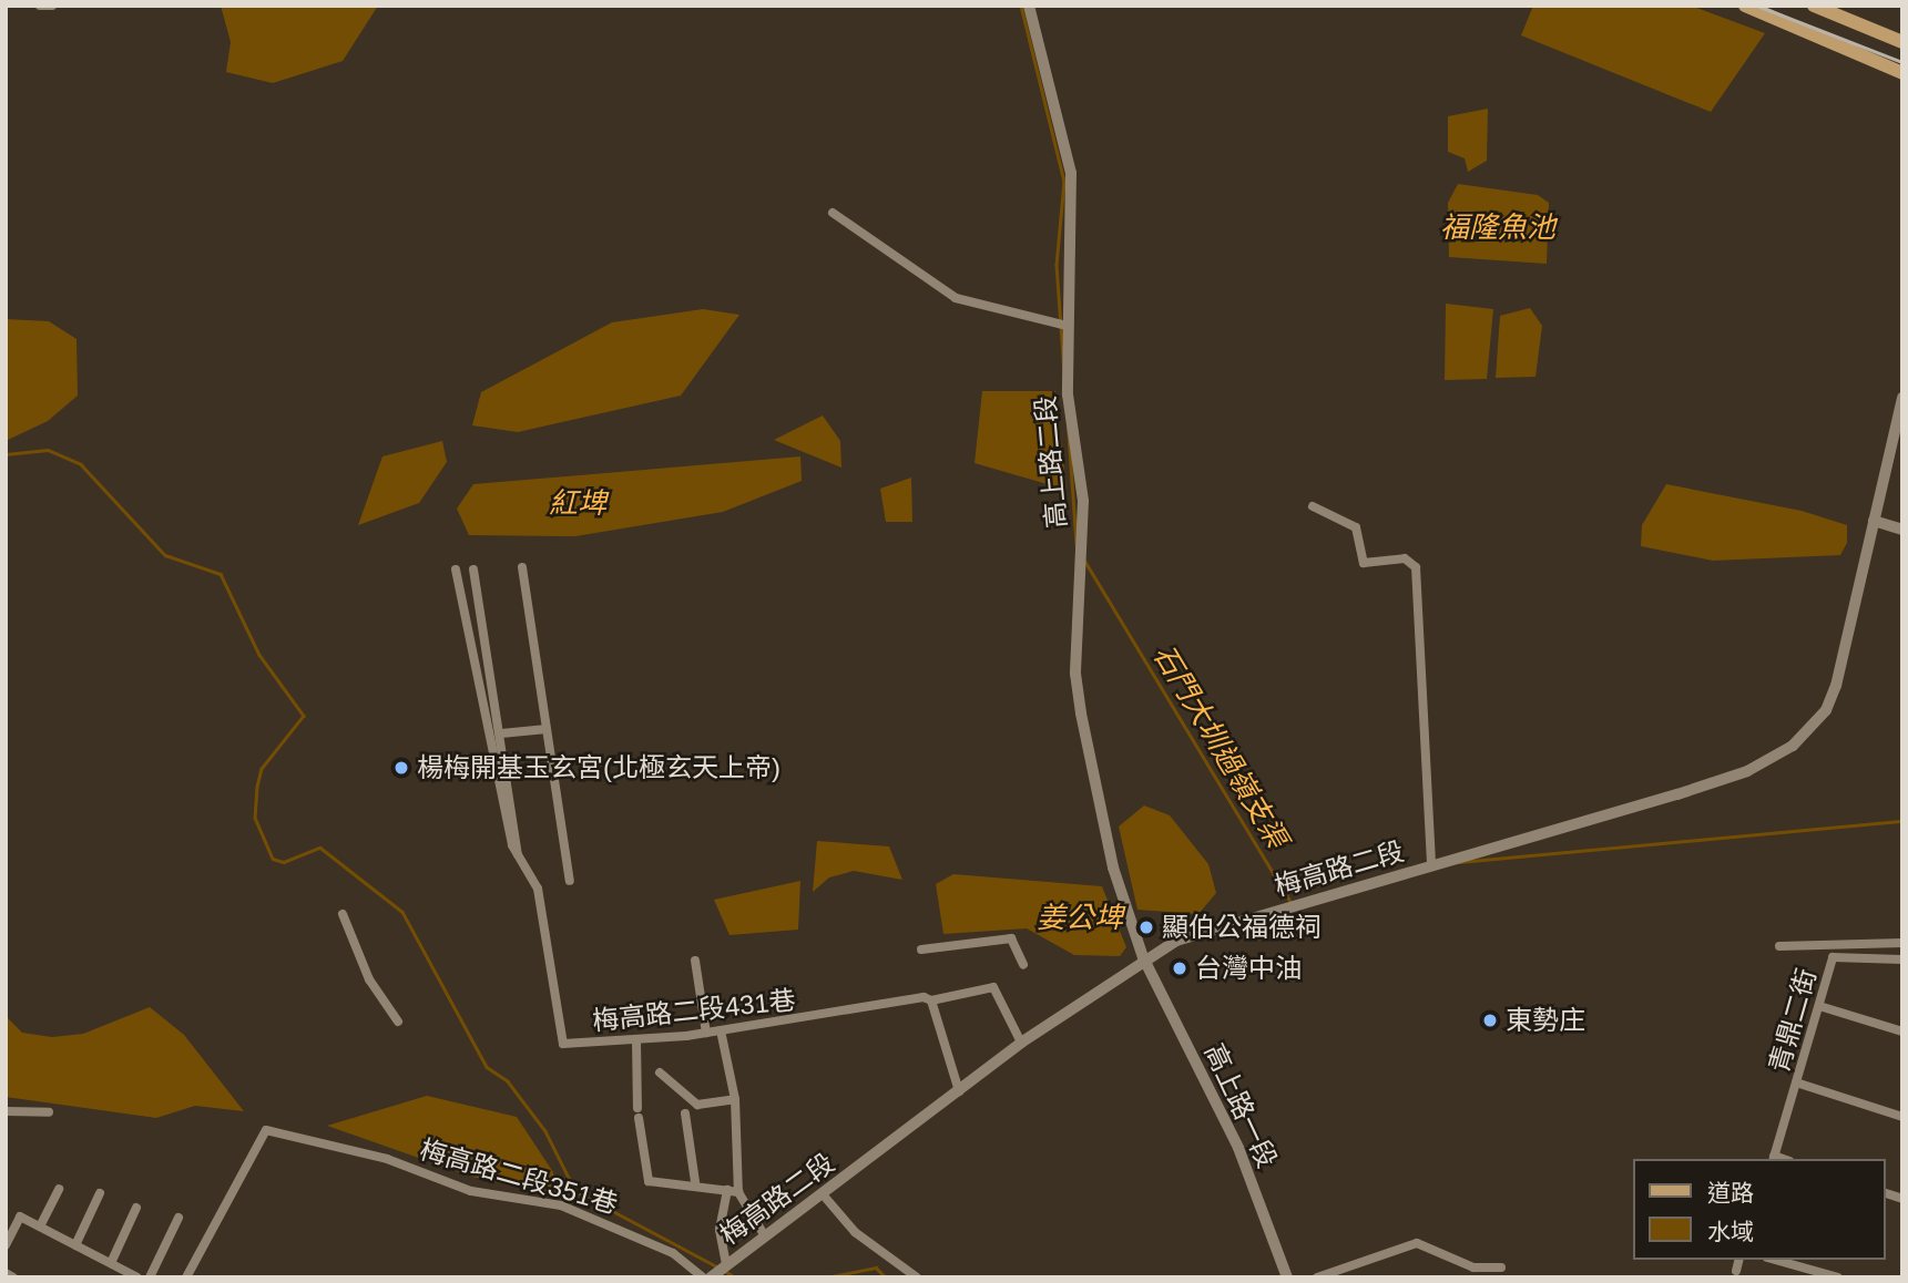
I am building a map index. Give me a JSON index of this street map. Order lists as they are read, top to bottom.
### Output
{
  "streets": {
    "street": [
      "高上路二段",
      "梅高路二段",
      "梅高路二段431巷",
      "青鼎二街",
      "高上路一段",
      "梅高路二段351巷"
    ]
  },
  "crossings": [
    ["高上路二段", "梅高路二段"],
    ["高上路二段", "高上路一段"],
    ["梅高路二段", "梅高路二段431巷"],
    ["梅高路二段", "高上路一段"]
  ],
  "water": [
    "福隆魚池",
    "紅埤",
    "石門大圳過嶺支渠",
    "姜公埤"
  ],
  "places": [
    "楊梅開基玉玄宮(北極玄天上帝)",
    "顯伯公福德祠",
    "台灣中油",
    "東勢庄"
  ],
  "legend": ["道路", "水域"]
}
